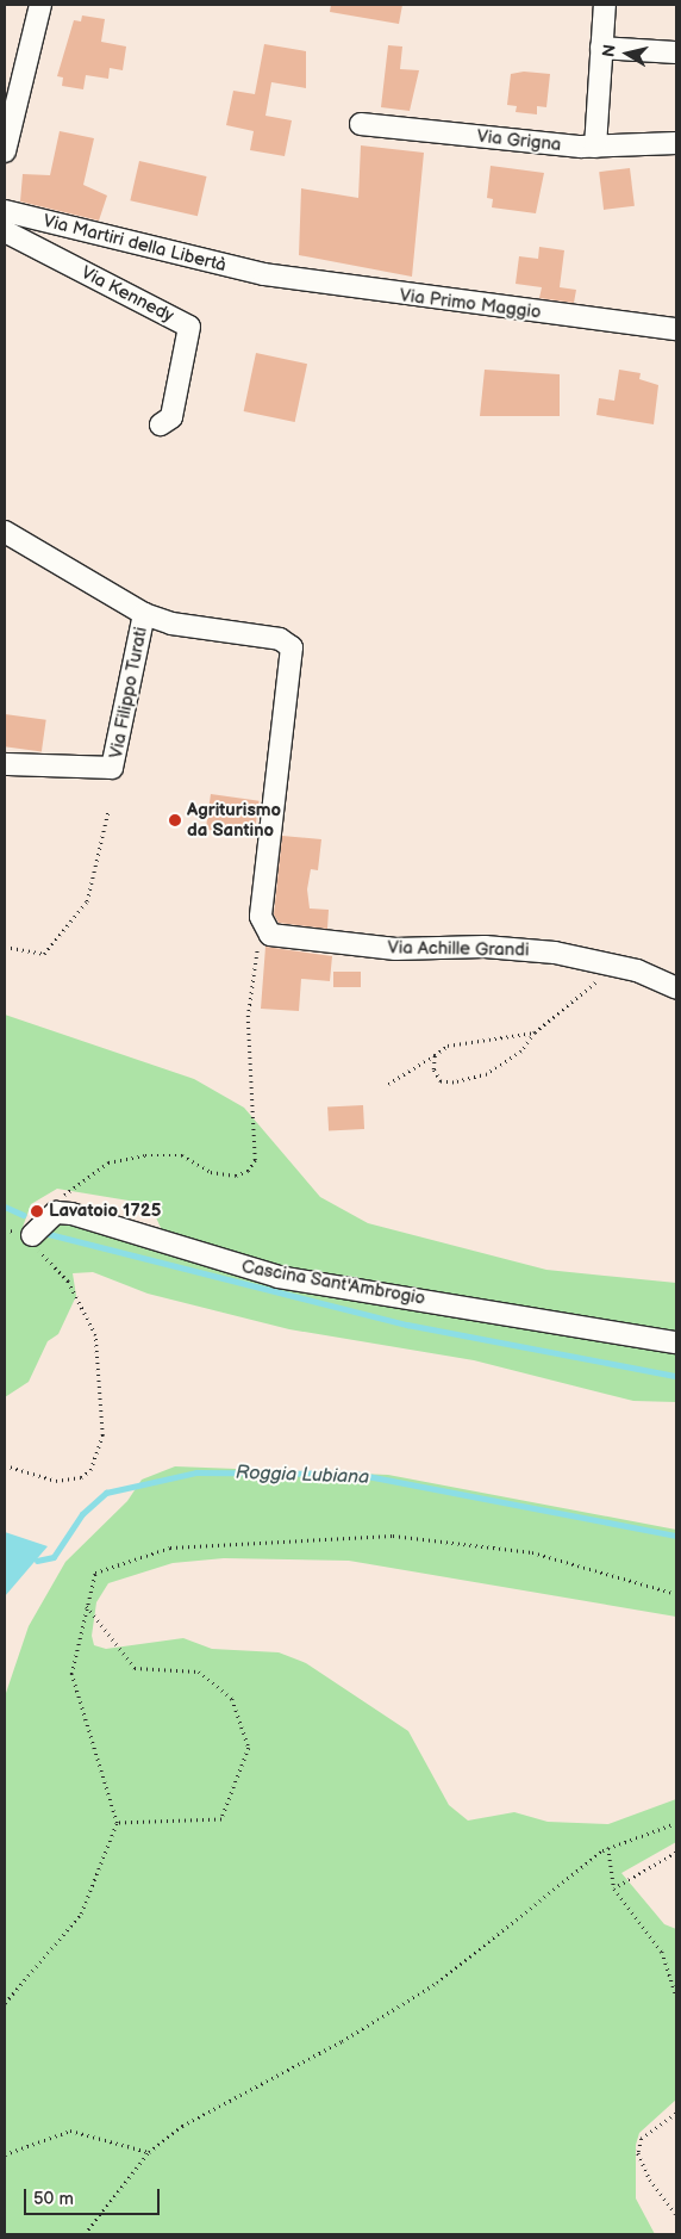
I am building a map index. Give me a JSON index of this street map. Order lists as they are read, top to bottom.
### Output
{
  "streets": {
    "street": [
      "Via Grigna",
      "Via Martiri della Libertà",
      "Via Kennedy",
      "Via Primo Maggio",
      "Via Filippo Turati",
      "Via Achille Grandi",
      "Cascina Sant'Ambrogio"
    ]
  },
  "crossings": [
    ["Via Martiri della Libertà", "Via Primo Maggio"],
    ["Via Filippo Turati", "Via Achille Grandi"]
  ],
  "water": ["Roggia Lubiana"],
  "places": ["Agriturismo da Santino", "Lavatoio 1725"],
  "scale_bar": "50 m",
  "north": "left"
}
